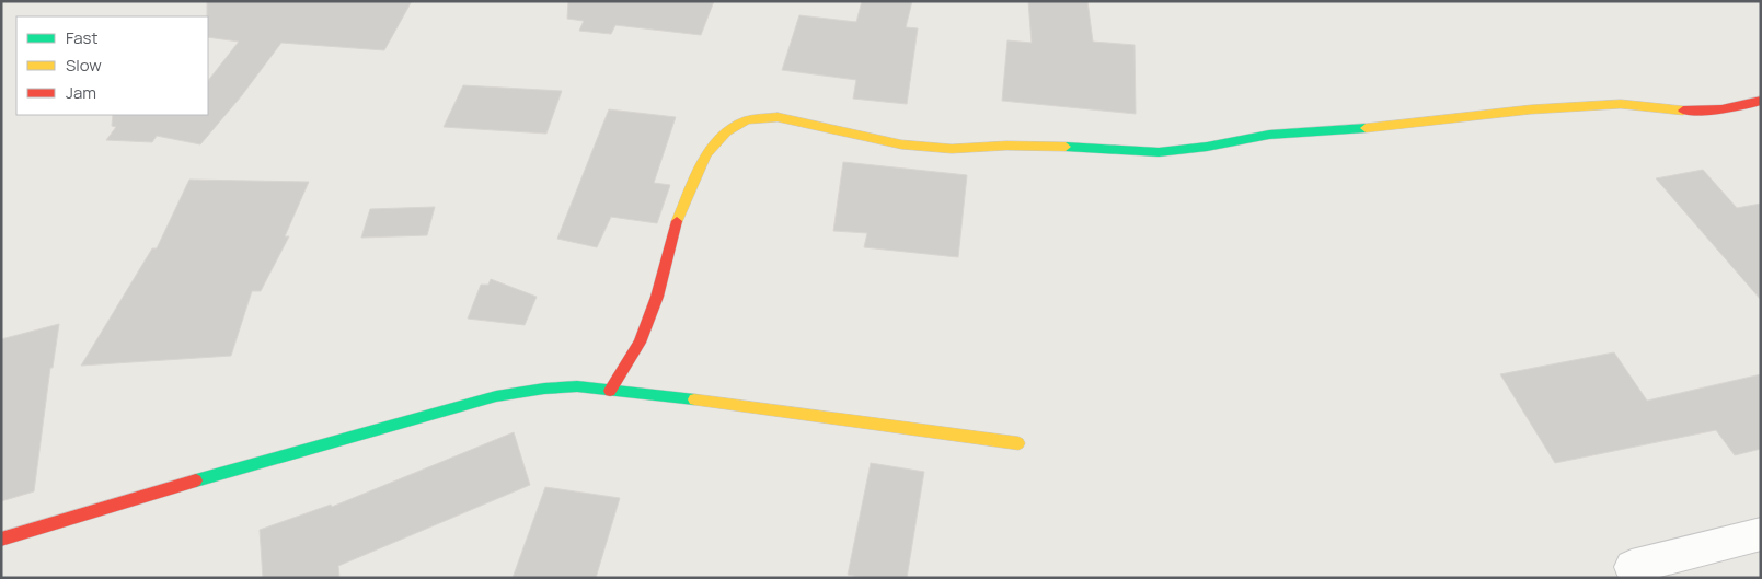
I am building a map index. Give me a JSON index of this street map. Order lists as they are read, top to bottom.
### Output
{
  "legend": ["Fast", "Slow", "Jam"]
}
